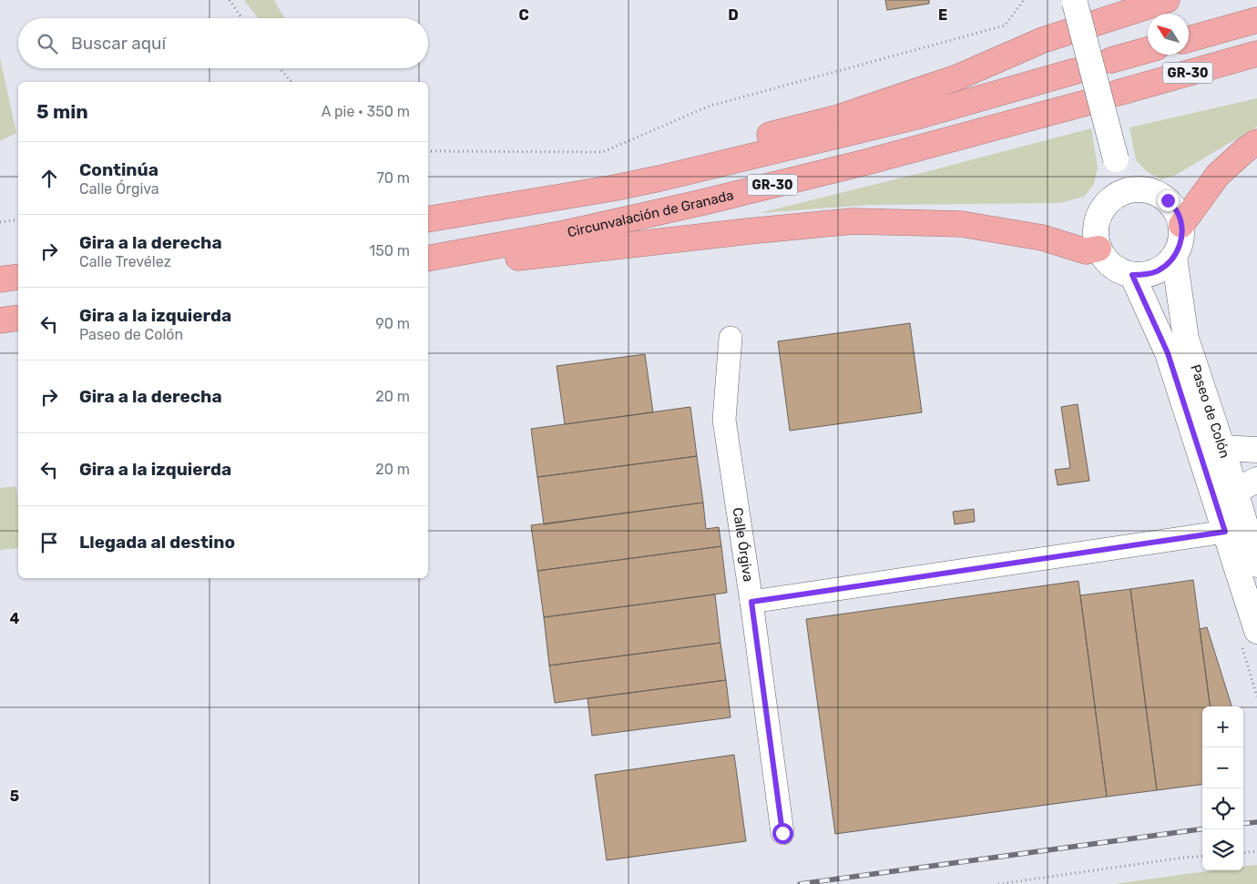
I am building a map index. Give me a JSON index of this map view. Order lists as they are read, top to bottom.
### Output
{
  "streets": {
    "highway": ["GR-30", "Circunvalación de Granada"],
    "street": ["Paseo de Colón", "Calle Órgiva"]
  },
  "north": "top left",
  "page": {
    "search": "Buscar aquí",
    "heading": ["5 min", "A pie · 350 m"],
    "list": [
      ["Continúa", "Calle Órgiva", "70 m"],
      ["Gira a la derecha", "Calle Trevélez", "150 m"],
      ["Gira a la izquierda", "Paseo de Colón", "90 m"],
      ["Gira a la derecha", "20 m"],
      ["Gira a la izquierda", "20 m"],
      "Llegada al destino"
    ],
    "map_buttons": ["+", "−"]
  },
  "grid": {
    "columns": ["C", "D", "E"],
    "rows": ["4", "5"]
  }
}
